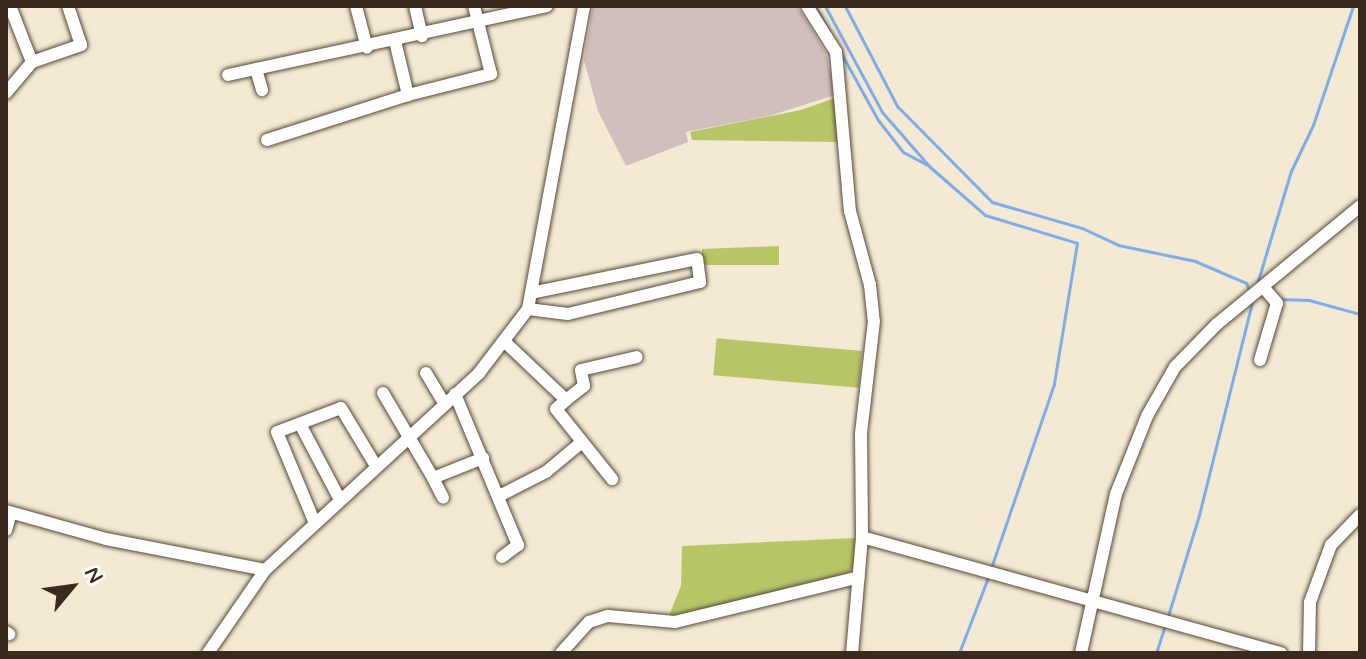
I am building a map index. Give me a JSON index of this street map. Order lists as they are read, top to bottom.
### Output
{
  "north": "top right"
}
